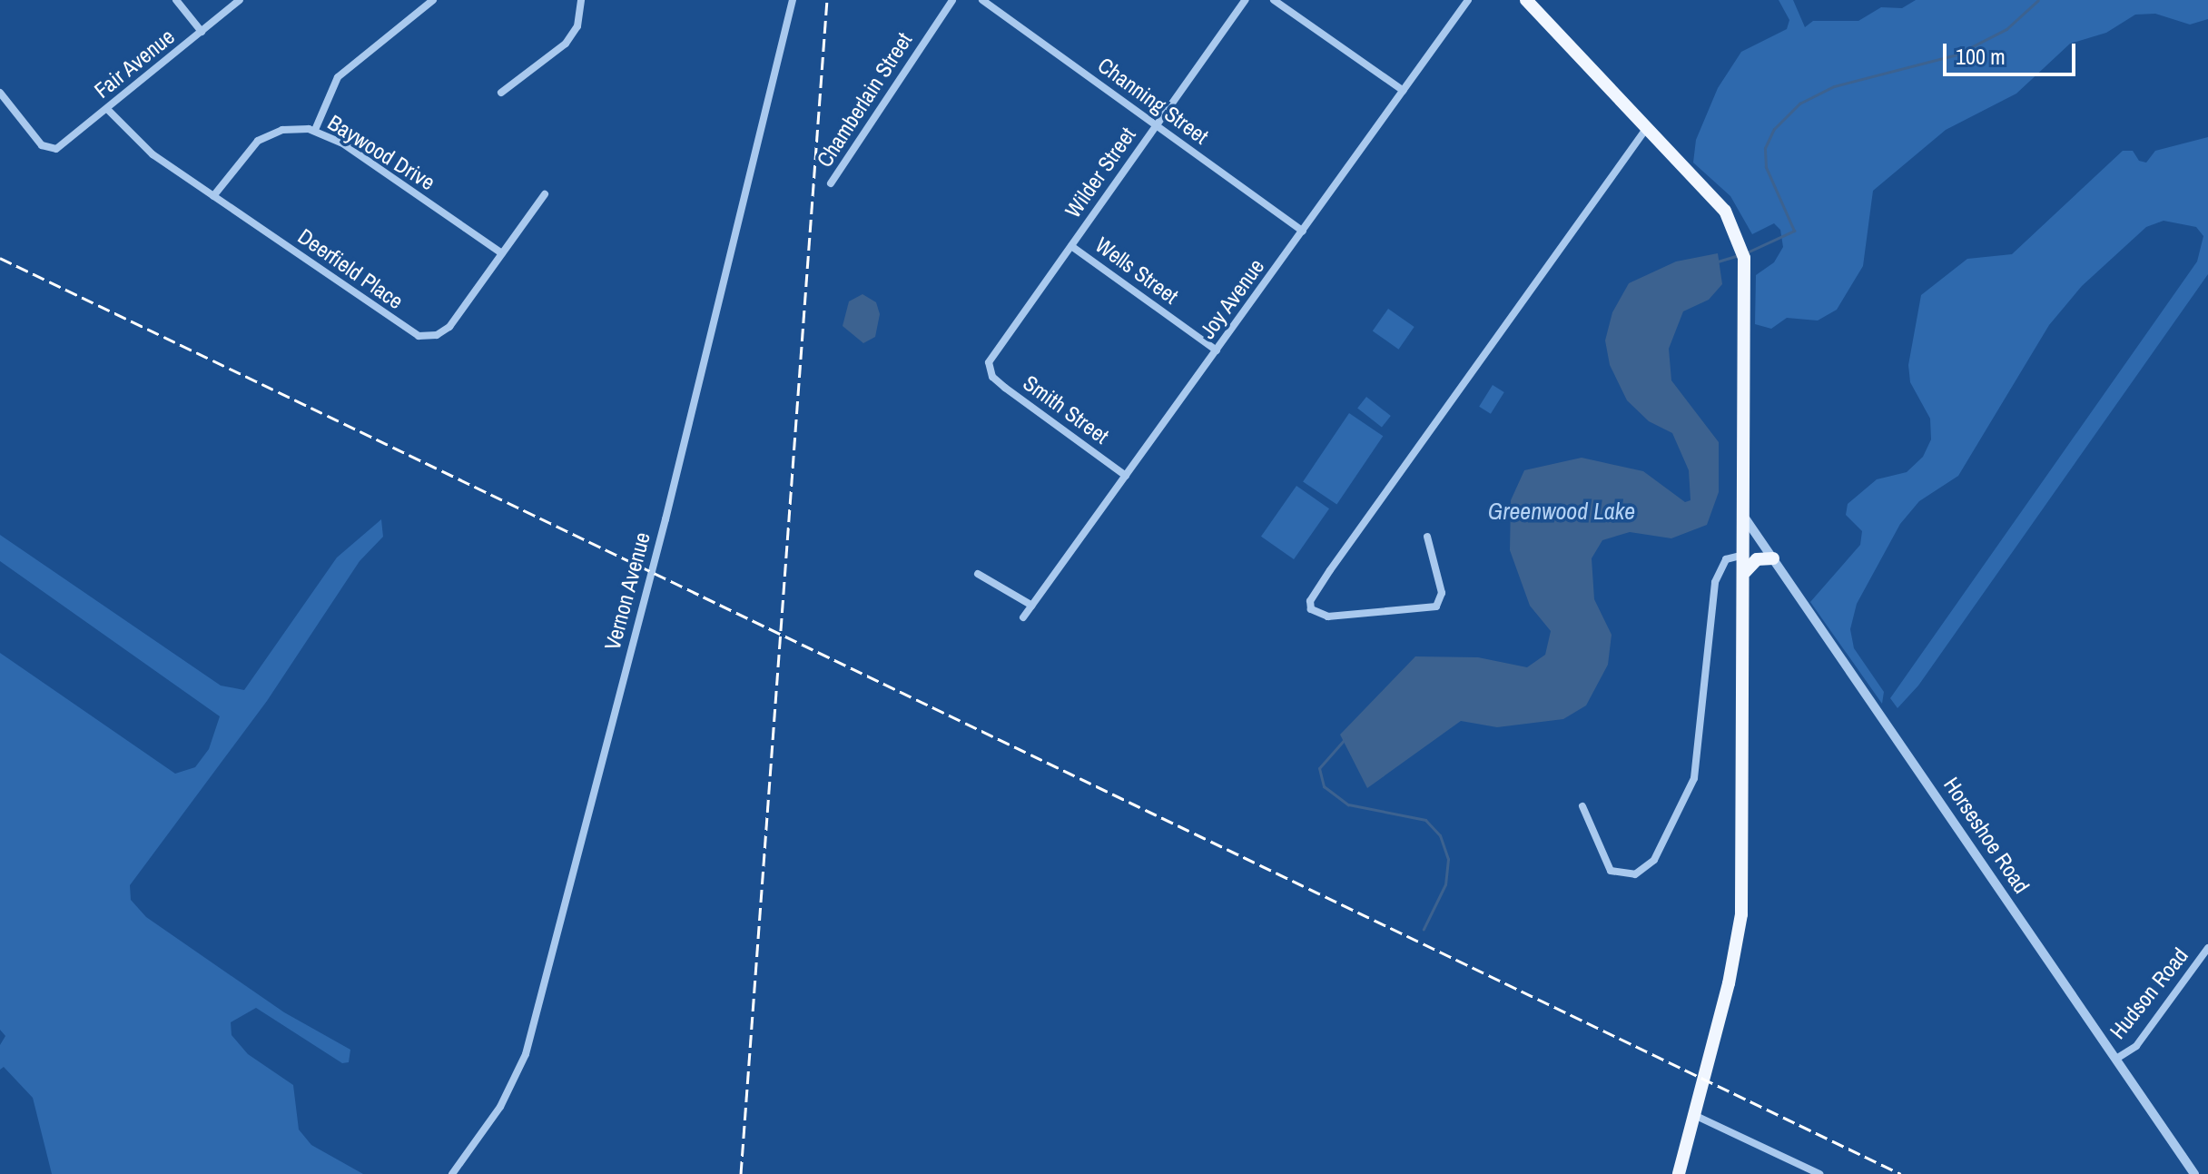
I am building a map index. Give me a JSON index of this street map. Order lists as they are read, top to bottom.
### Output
{
  "streets": {
    "street": [
      "Fair Avenue",
      "Chamberlain Street",
      "Channing Street",
      "Baywood Drive",
      "Wilder Street",
      "Deerfield Place",
      "Wells Street",
      "Joy Avenue",
      "Smith Street",
      "Vernon Avenue",
      "Horseshoe Road",
      "Hudson Road"
    ]
  },
  "crossings": [
    ["Fair Avenue", "Deerfield Place"],
    ["Channing Street", "Wilder Street"],
    ["Channing Street", "Joy Avenue"],
    ["Baywood Drive", "Deerfield Place"],
    ["Wilder Street", "Wells Street"],
    ["Wilder Street", "Smith Street"],
    ["Wells Street", "Joy Avenue"],
    ["Joy Avenue", "Smith Street"],
    ["Horseshoe Road", "Hudson Road"]
  ],
  "water": ["Greenwood Lake"],
  "scale_bar": "100 m"
}
